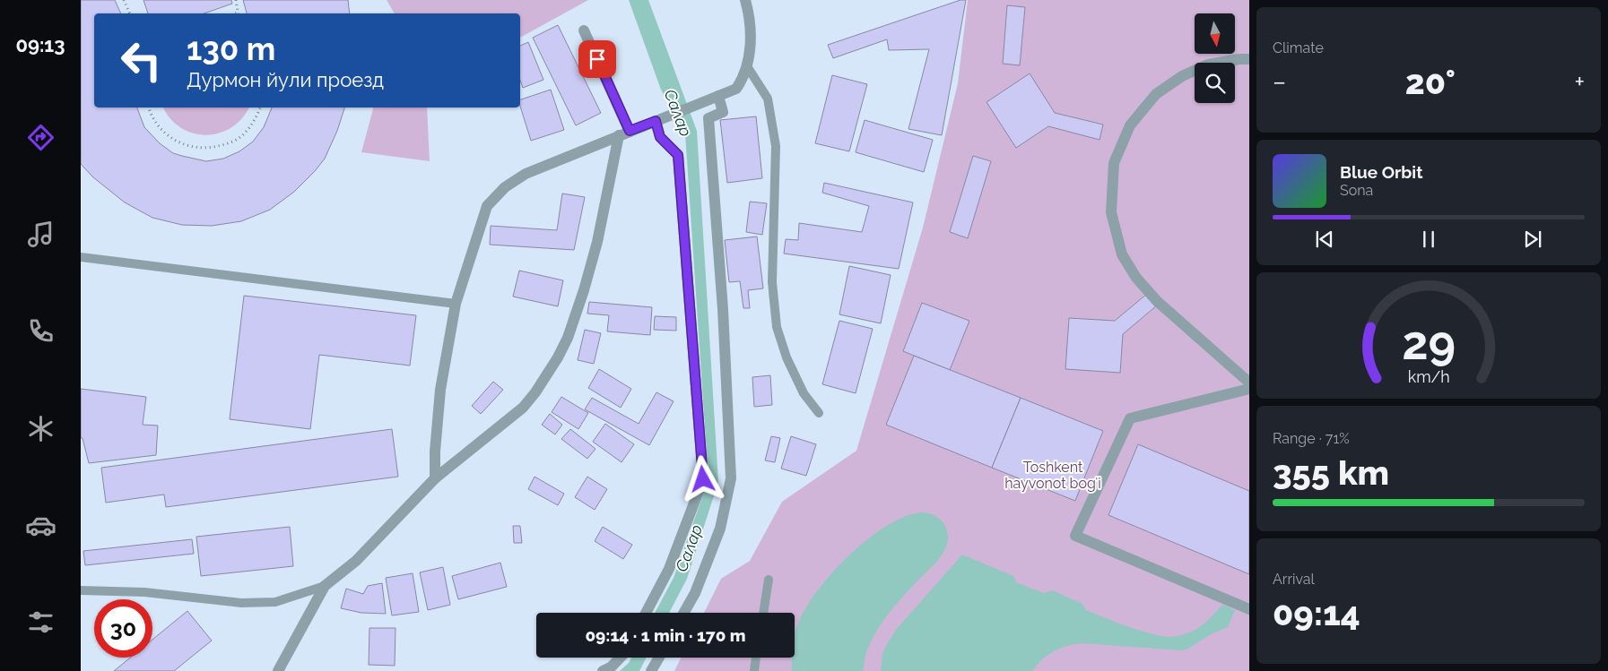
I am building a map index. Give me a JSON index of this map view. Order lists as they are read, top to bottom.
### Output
{
  "water": ["Салар"],
  "parks": ["Toshkent hayvonot bogʻi"],
  "north": "bottom",
  "page": {
    "tabs": "09:13",
    "tile": [
      "Climate",
      ["Range · 71%", "355 km"],
      ["Arrival", "09:14"]
    ],
    "turn": ["130 m", "Дурмон йули проезд"],
    "heat": ["−", "20°", "+"],
    "song": ["Blue Orbit", "Sona"],
    "limit": "30",
    "trip": "09:14 · 1 min · 170 m",
    "gauge": ["29", "km/h"]
  }
}
